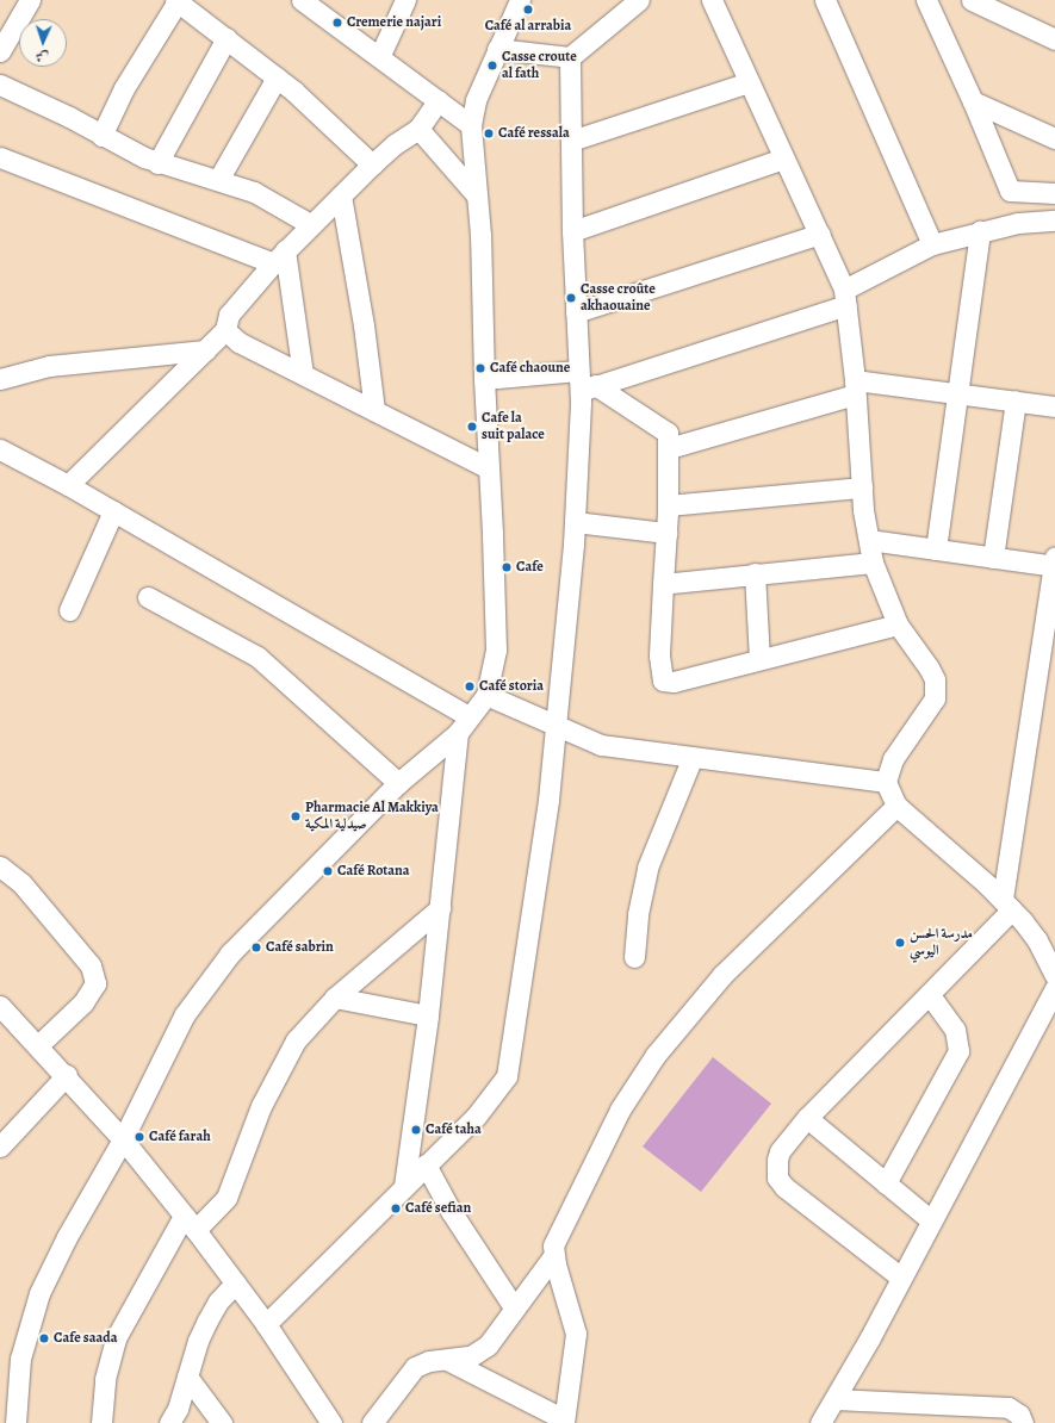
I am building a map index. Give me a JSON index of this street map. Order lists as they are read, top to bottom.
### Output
{
  "places": [
    "Café al arrabia",
    "Cremerie najari",
    "Casse croute al fath",
    "Café ressala",
    "Casse croûte akhaouaine",
    "Café chaoune",
    "Cafe la suit palace",
    "Cafe",
    "Café storia",
    "Pharmacie Al Makkiya صيدلية المكية",
    "Café Rotana",
    "مدرسة الحسن اليوسي",
    "Café sabrin",
    "Café taha",
    "Café farah",
    "Café sefian",
    "Cafe saada"
  ],
  "north": "bottom"
}
